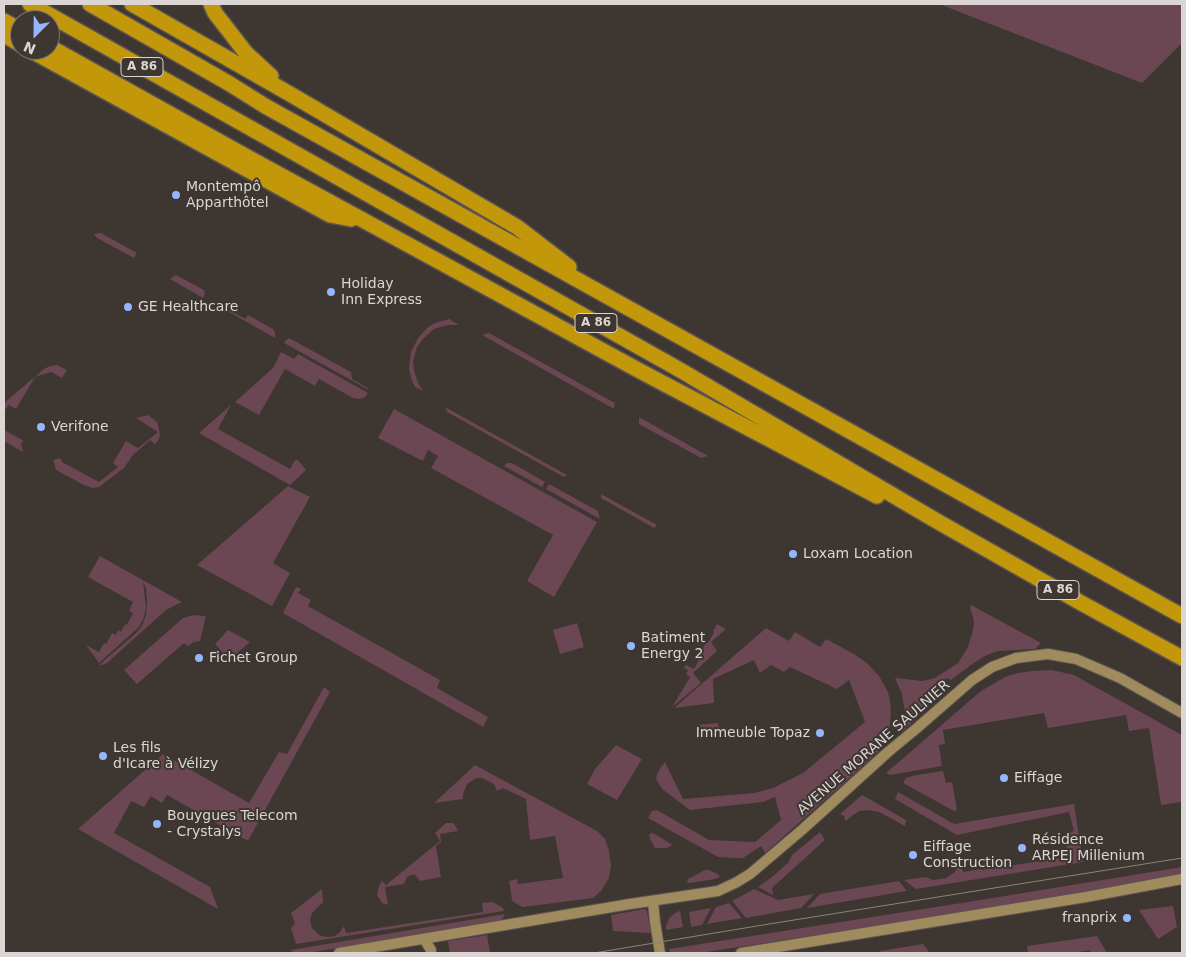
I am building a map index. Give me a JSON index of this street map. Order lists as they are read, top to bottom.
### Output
{
  "streets": {
    "highway": ["A 86"],
    "main road": ["AVENUE MORANE SAULNIER"]
  },
  "places": [
    "Montempô Apparthôtel",
    "Holiday Inn Express",
    "GE Healthcare",
    "Verifone",
    "Loxam Location",
    "Batiment Energy 2",
    "Fichet Group",
    "Immeuble Topaz",
    "Les fils d'Icare à Vélizy",
    "Eiffage",
    "Bouygues Telecom - Crystalys",
    "Résidence ARPEJ Millenium",
    "Eiffage Construction",
    "franprix"
  ],
  "north": "bottom left"
}
